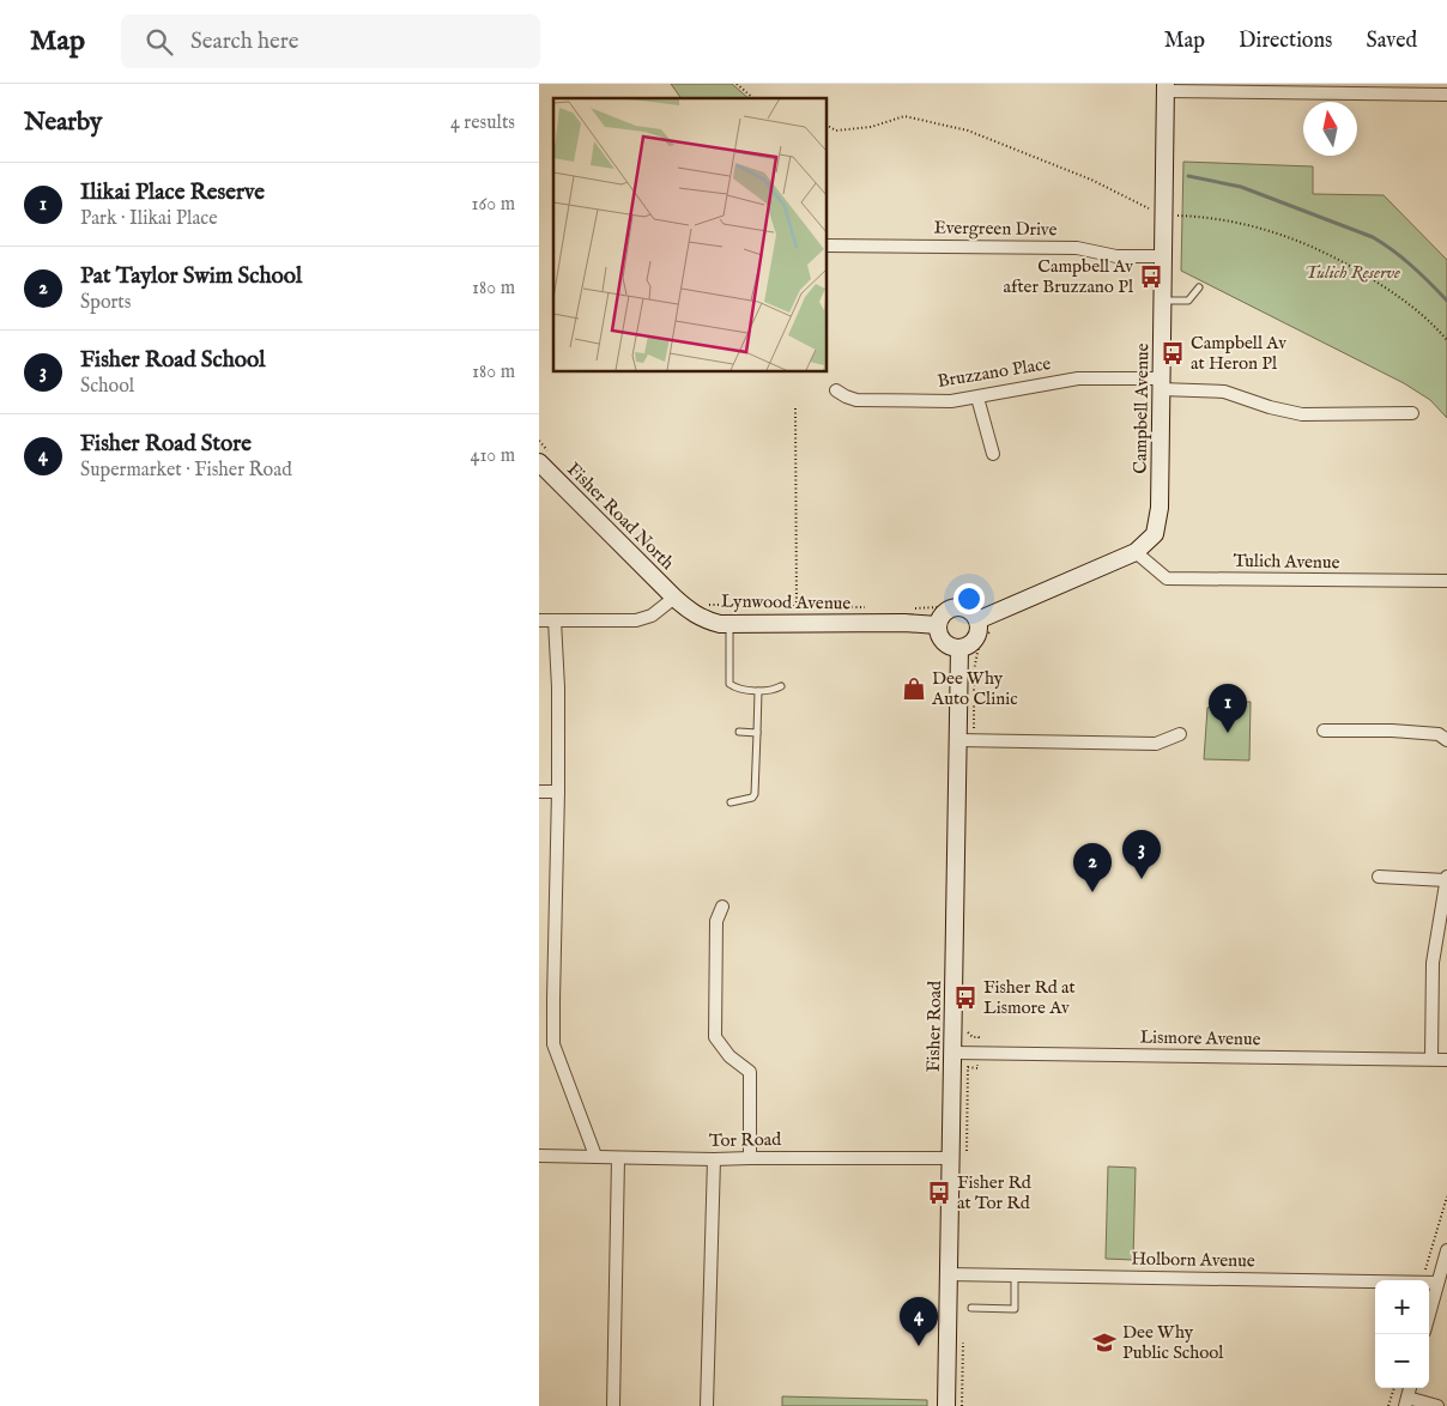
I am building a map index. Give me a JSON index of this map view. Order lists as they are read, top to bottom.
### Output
{
  "streets": {
    "main road": [
      "Campbell Avenue",
      "Fisher Road North",
      "Lynwood Avenue",
      "Fisher Road"
    ],
    "street": [
      "Evergreen Drive",
      "Bruzzano Place",
      "Tulich Avenue",
      "Lismore Avenue",
      "Tor Road",
      "Holborn Avenue"
    ]
  },
  "crossings": [
    ["Evergreen Drive", "Campbell Avenue"],
    ["Bruzzano Place", "Campbell Avenue"],
    ["Campbell Avenue", "Tulich Avenue"],
    ["Campbell Avenue", "Lynwood Avenue"],
    ["Campbell Avenue", "Fisher Road"],
    ["Fisher Road North", "Lynwood Avenue"],
    ["Lynwood Avenue", "Fisher Road"],
    ["Fisher Road", "Lismore Avenue"],
    ["Fisher Road", "Tor Road"],
    ["Fisher Road", "Holborn Avenue"]
  ],
  "parks": ["Tulich Reserve"],
  "places": {
    "bus stop": [
      "Campbell Av after Bruzzano Pl",
      "Campbell Av at Heron Pl",
      "Fisher Rd at Lismore Av",
      "Fisher Rd at Tor Rd"
    ],
    "shop": ["Dee Why Auto Clinic"],
    "school or university": ["Dee Why Public School"]
  },
  "north": "top",
  "page": {
    "header": "Map",
    "search": "Search here",
    "nav": ["Map", "Directions", "Saved"],
    "heading": ["Nearby", "4 results"],
    "list": [
      {
        "mark": "1",
        "name": "Ilikai Place Reserve",
        "note": "Park · Ilikai Place",
        "value": "160 m"
      },
      {
        "mark": "2",
        "name": "Pat Taylor Swim School",
        "note": "Sports",
        "value": "180 m"
      },
      {
        "mark": "3",
        "name": "Fisher Road School",
        "note": "School",
        "value": "180 m"
      },
      {
        "mark": "4",
        "name": "Fisher Road Store",
        "note": "Supermarket · Fisher Road",
        "value": "410 m"
      }
    ],
    "pins": [
      "1",
      "3",
      "2",
      "4"
    ],
    "map_buttons": ["+", "−"]
  }
}
